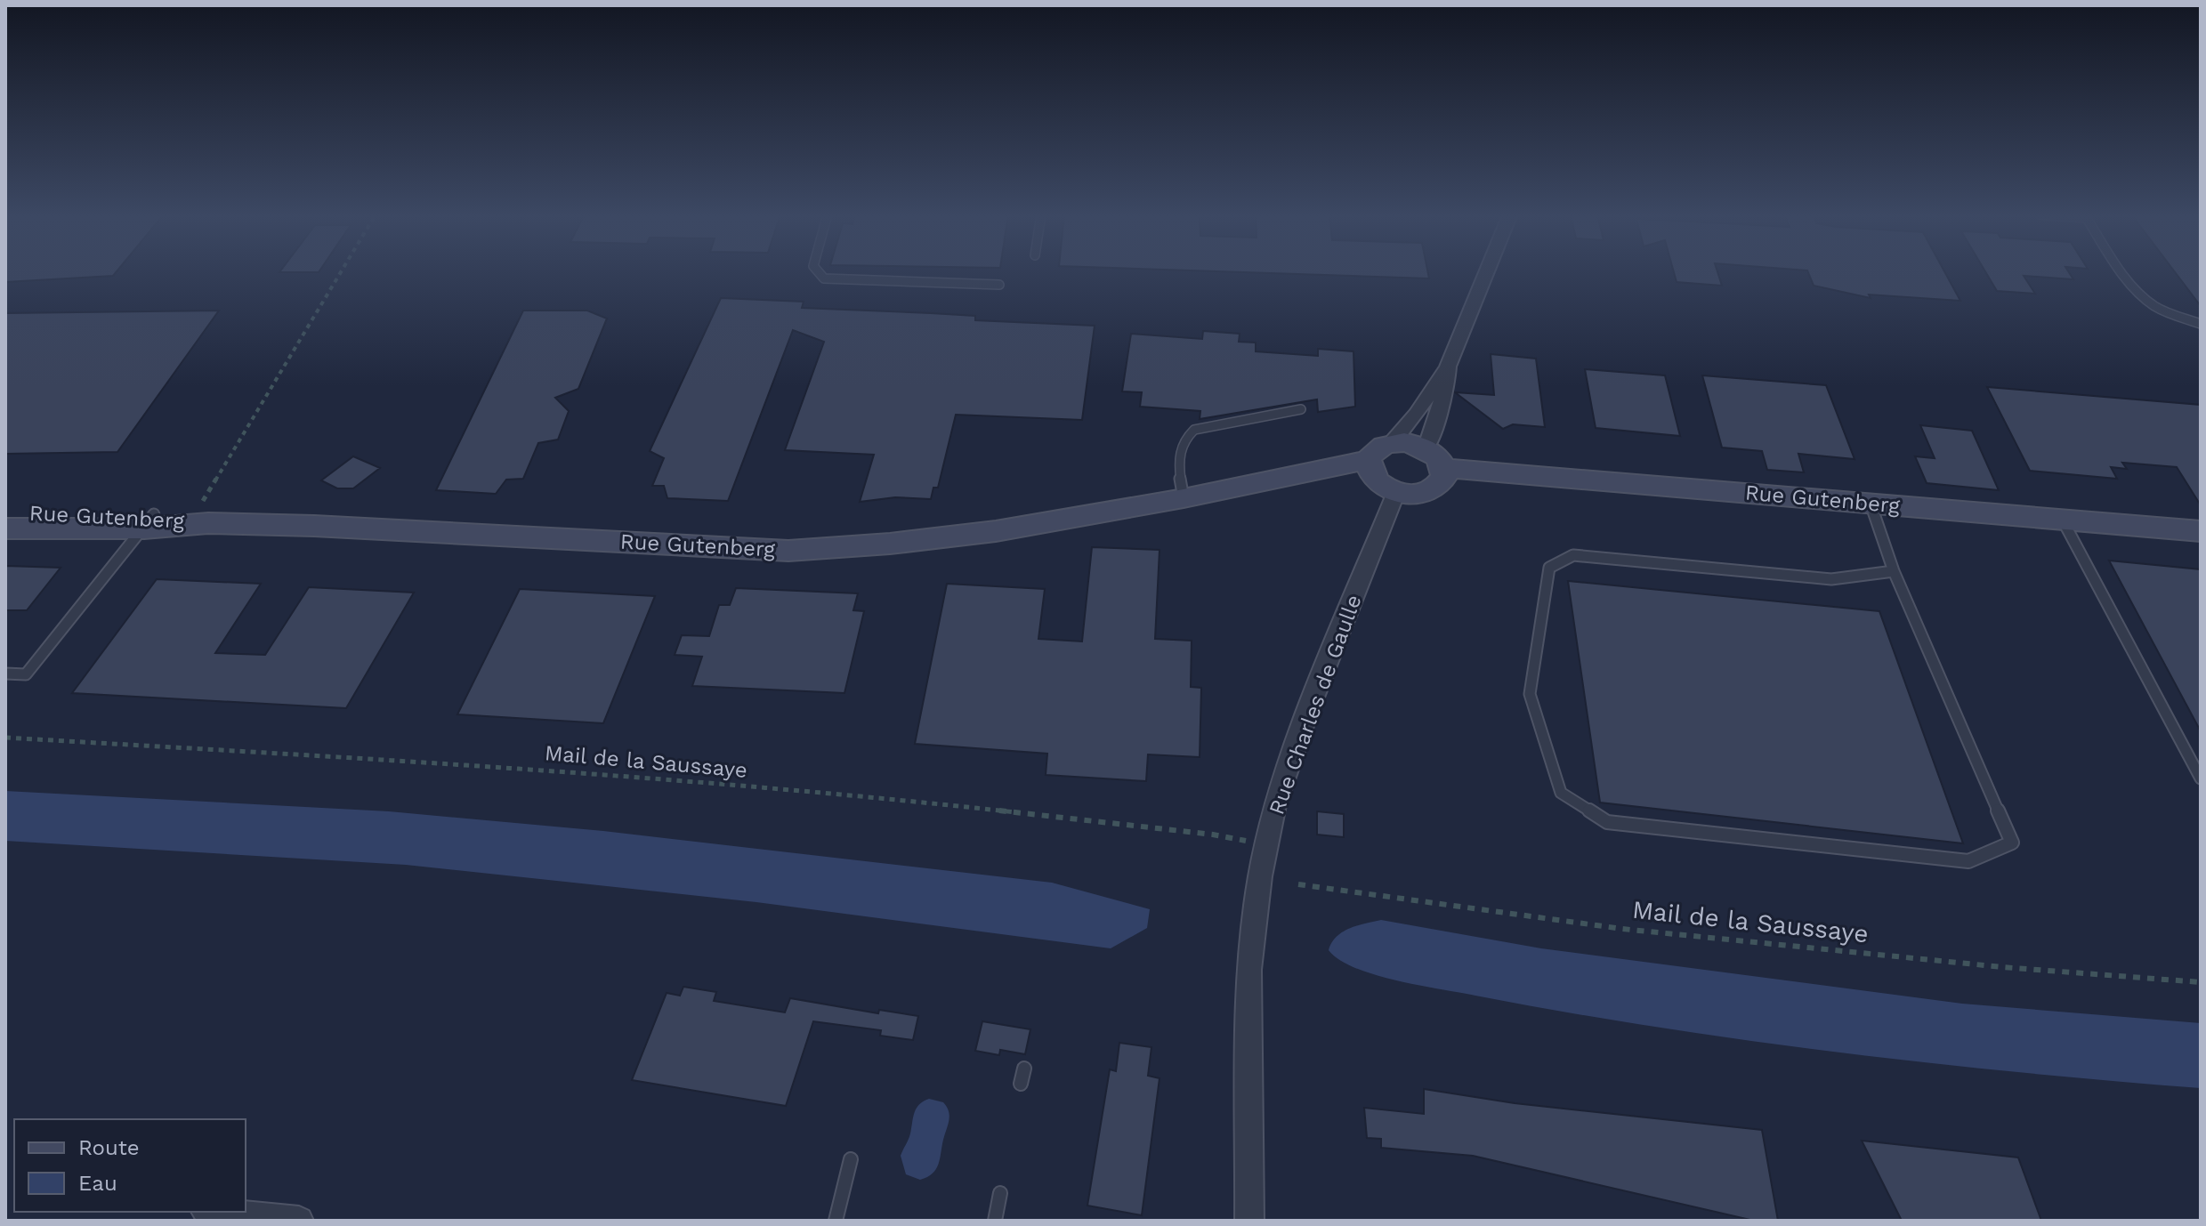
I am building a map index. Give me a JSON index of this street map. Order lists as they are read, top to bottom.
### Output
{
  "streets": {
    "street": ["Rue Gutenberg", "Rue Charles de Gaulle"],
    "path": ["Mail de la Saussaye"]
  },
  "crossings": [
    ["Rue Gutenberg", "Rue Charles de Gaulle"]
  ],
  "legend": ["Route", "Eau"]
}
